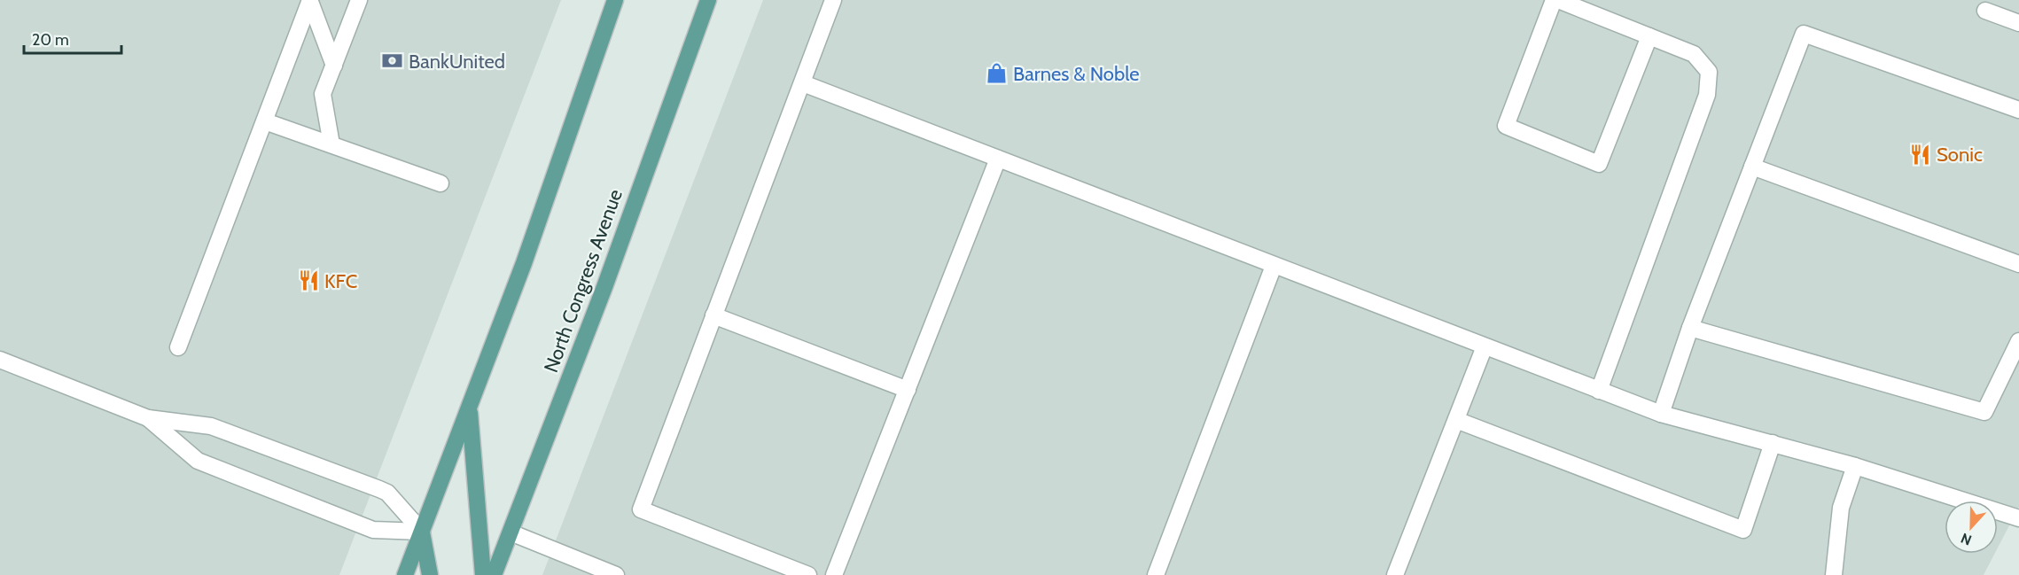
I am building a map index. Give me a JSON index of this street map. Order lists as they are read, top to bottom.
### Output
{
  "streets": {
    "main road": ["North Congress Avenue"]
  },
  "places": {
    "bank": ["BankUnited"],
    "shop": ["Barnes & Noble"],
    "restaurant": ["Sonic", "KFC"]
  },
  "scale_bar": "20 m",
  "north": "bottom"
}
